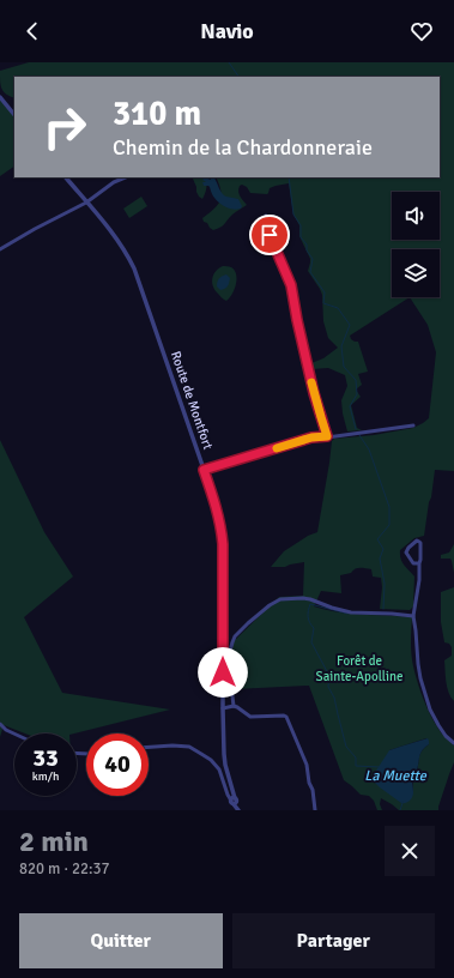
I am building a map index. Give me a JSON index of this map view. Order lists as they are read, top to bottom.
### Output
{
  "streets": {
    "street": ["Route de Montfort"]
  },
  "water": ["La Muette"],
  "parks": ["Forêt de Sainte-Apolline"],
  "page": {
    "header": "Navio",
    "turn": ["310 m", "Chemin de la Chardonneraie"],
    "speed": "33 km/h",
    "limit": "40",
    "heading": ["2 min", "820 m · 22:37"],
    "buttons": ["Quitter", "Partager"]
  }
}
